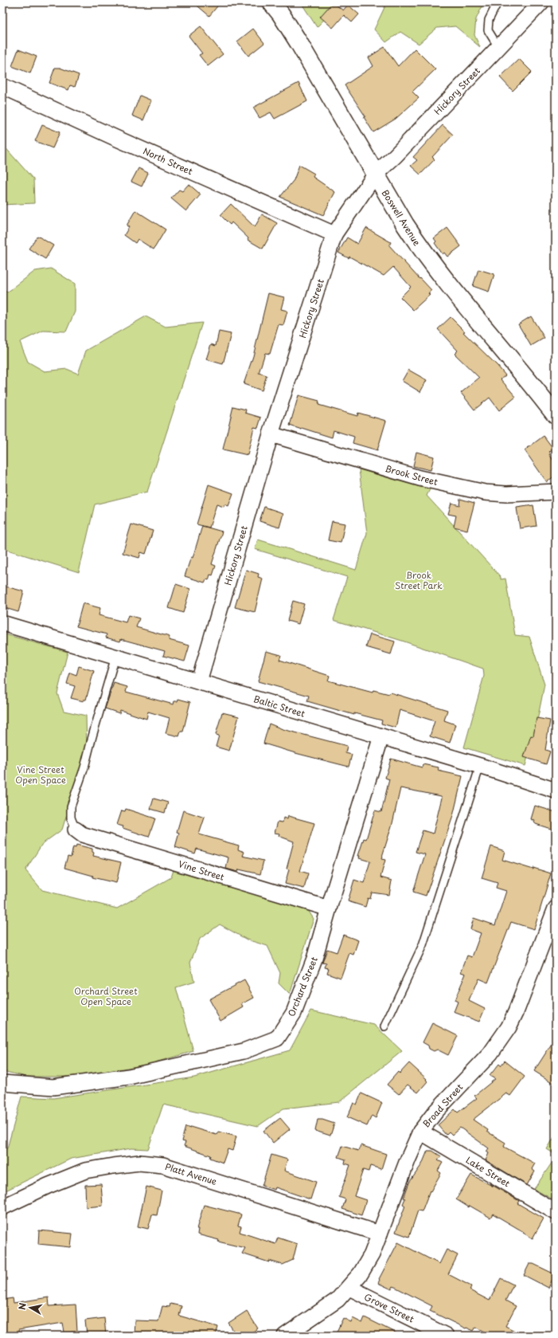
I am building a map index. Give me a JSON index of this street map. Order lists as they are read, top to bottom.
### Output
{
  "streets": {
    "street": [
      "Hickory Street",
      "North Street",
      "Boswell Avenue",
      "Brook Street",
      "Baltic Street",
      "Vine Street",
      "Orchard Street",
      "Broad Street",
      "Lake Street",
      "Platt Avenue",
      "Grove Street"
    ]
  },
  "crossings": [
    ["Hickory Street", "North Street"],
    ["Hickory Street", "Boswell Avenue"],
    ["Hickory Street", "Brook Street"],
    ["Hickory Street", "Baltic Street"],
    ["Baltic Street", "Orchard Street"],
    ["Vine Street", "Orchard Street"],
    ["Broad Street", "Lake Street"],
    ["Broad Street", "Platt Avenue"],
    ["Broad Street", "Grove Street"]
  ],
  "parks": ["Brook Street Park", "Vine Street Open Space", "Orchard Street Open Space"],
  "north": "left"
}
